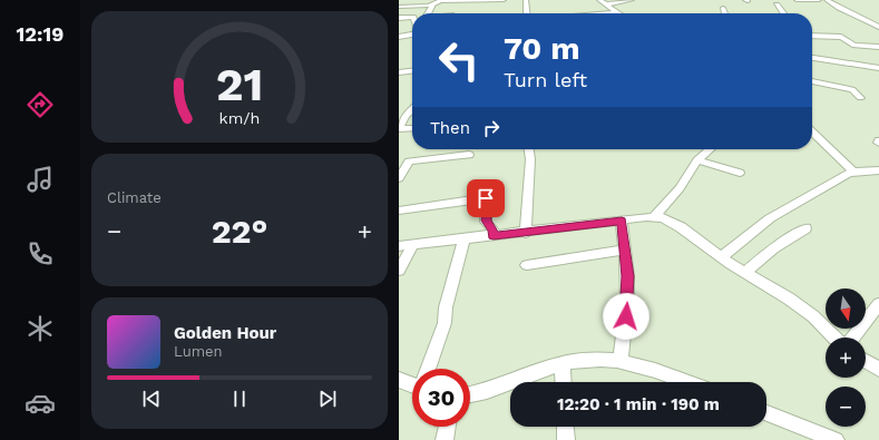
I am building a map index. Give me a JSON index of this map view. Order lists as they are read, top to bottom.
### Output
{
  "north": "bottom",
  "page": {
    "tabs": "12:19",
    "turn": ["70 m", "Turn left"],
    "then": "Then",
    "tile": "Climate",
    "heat": ["−", "22°", "+"],
    "map_buttons": ["+", "−"],
    "song": ["Golden Hour", "Lumen"],
    "limit": "30",
    "trip": "12:20 · 1 min · 190 m",
    "gauge": ["21", "km/h"]
  }
}
